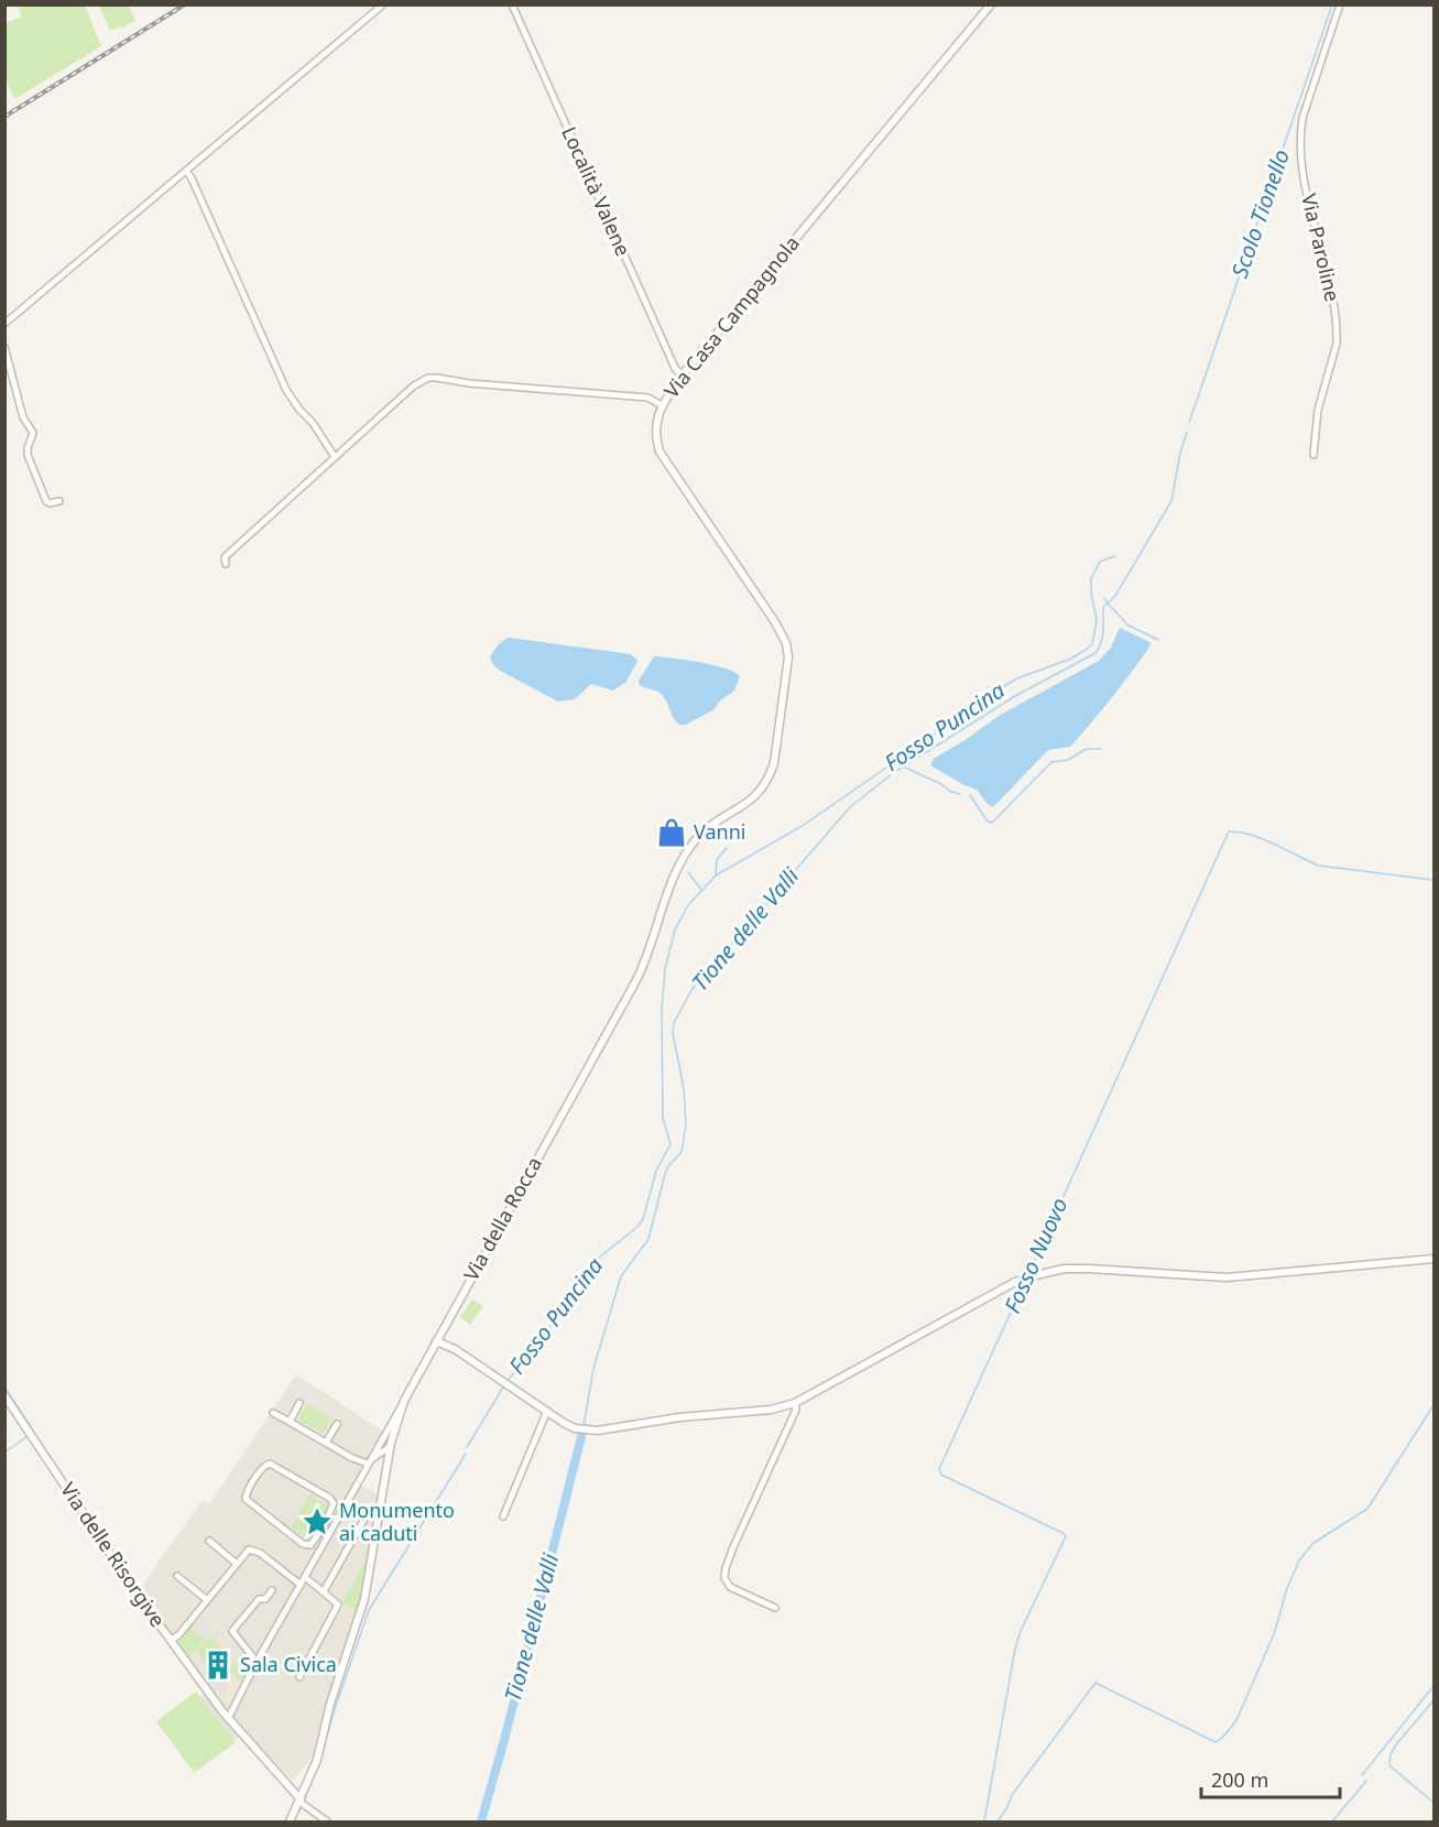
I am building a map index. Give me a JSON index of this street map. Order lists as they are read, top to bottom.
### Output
{
  "streets": {
    "street": [
      "Località Valene",
      "Via Paroline",
      "Via Casa Campagnola",
      "Via della Rocca",
      "Via delle Risorgive"
    ]
  },
  "crossings": [
    ["Località Valene", "Via Casa Campagnola"],
    ["Via Casa Campagnola", "Via della Rocca"],
    ["Via della Rocca", "Via delle Risorgive"]
  ],
  "water": [
    "Scolo Tionello",
    "Fosso Puncina",
    "Tione delle Valli",
    "Fosso Nuovo"
  ],
  "places": {
    "shop": ["Vanni"],
    "place": ["Monumento ai caduti"],
    "building": ["Sala Civica"]
  },
  "scale_bar": "200 m"
}
